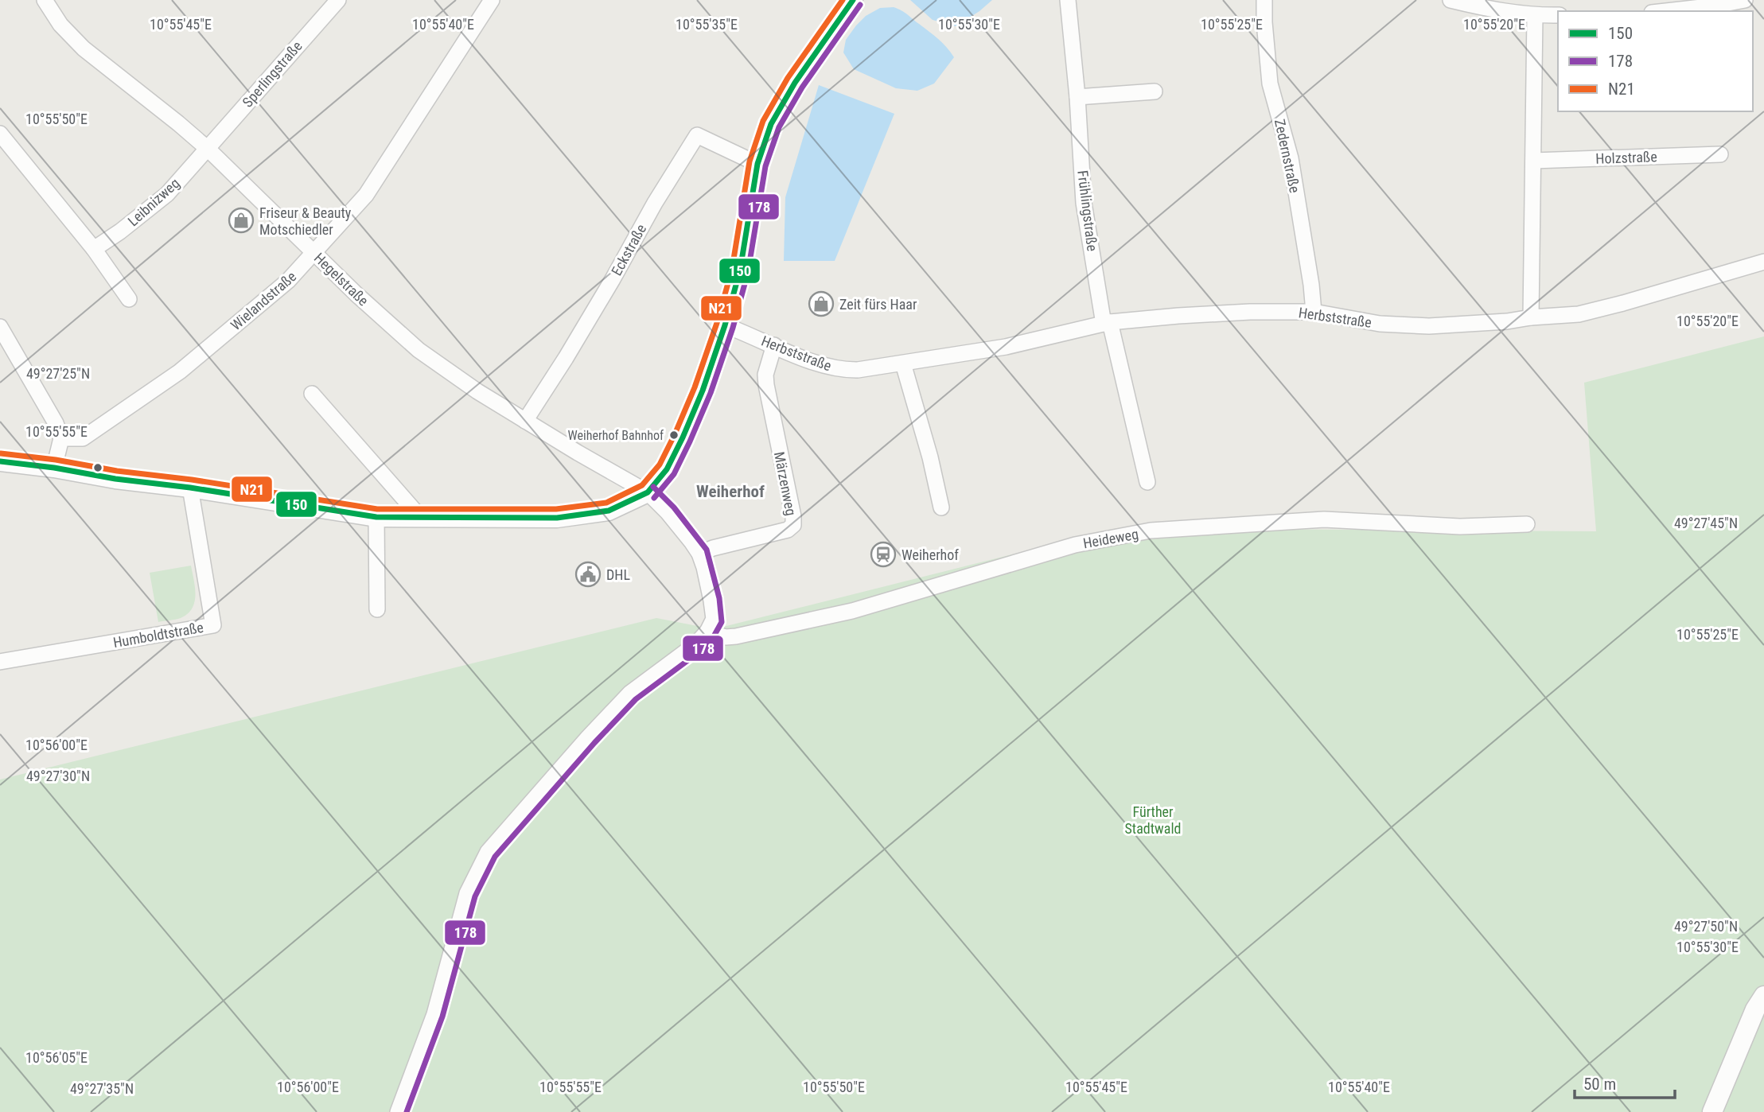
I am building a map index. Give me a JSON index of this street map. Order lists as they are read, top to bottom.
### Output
{
  "streets": {
    "street": [
      "Sperlingstraße",
      "Zedernstraße",
      "Holzstraße",
      "Leibnizweg",
      "Frühlingstraße",
      "Eckstraße",
      "Hegelstraße",
      "Wielandstraße",
      "Herbststraße",
      "Märzenweg",
      "Heideweg",
      "Humboldtstraße"
    ]
  },
  "crossings": [
    ["Sperlingstraße", "Leibnizweg"],
    ["Sperlingstraße", "Hegelstraße"],
    ["Zedernstraße", "Herbststraße"],
    ["Leibnizweg", "Hegelstraße"],
    ["Frühlingstraße", "Herbststraße"],
    ["Eckstraße", "Hegelstraße"],
    ["Hegelstraße", "Wielandstraße"],
    ["Hegelstraße", "Märzenweg"],
    ["Herbststraße", "Märzenweg"]
  ],
  "districts": ["Weiherhof"],
  "parks": ["Fürther Stadtwald"],
  "places": {
    "shop": ["Friseur & Beauty Motschiedler", "Zeit fürs Haar"],
    "other": ["Weiherhof Bahnhof"],
    "station": ["Weiherhof"],
    "public building": ["DHL"]
  },
  "lines": ["transit line 150", "transit line N21", "transit line 178"],
  "legend": ["150", "178", "N21"],
  "scale_bar": "50 m",
  "coordinates": [
    "10°55'45\"E",
    "10°55'40\"E",
    "10°55'35\"E",
    "10°55'30\"E",
    "10°55'25\"E",
    "10°55'20\"E",
    "10°55'50\"E",
    "49°27'25\"N",
    "10°55'55\"E",
    "49°27'45\"N",
    "10°56'00\"E",
    "49°27'30\"N",
    "49°27'50\"N",
    "10°56'05\"E",
    "49°27'35\"N"
  ]
}
